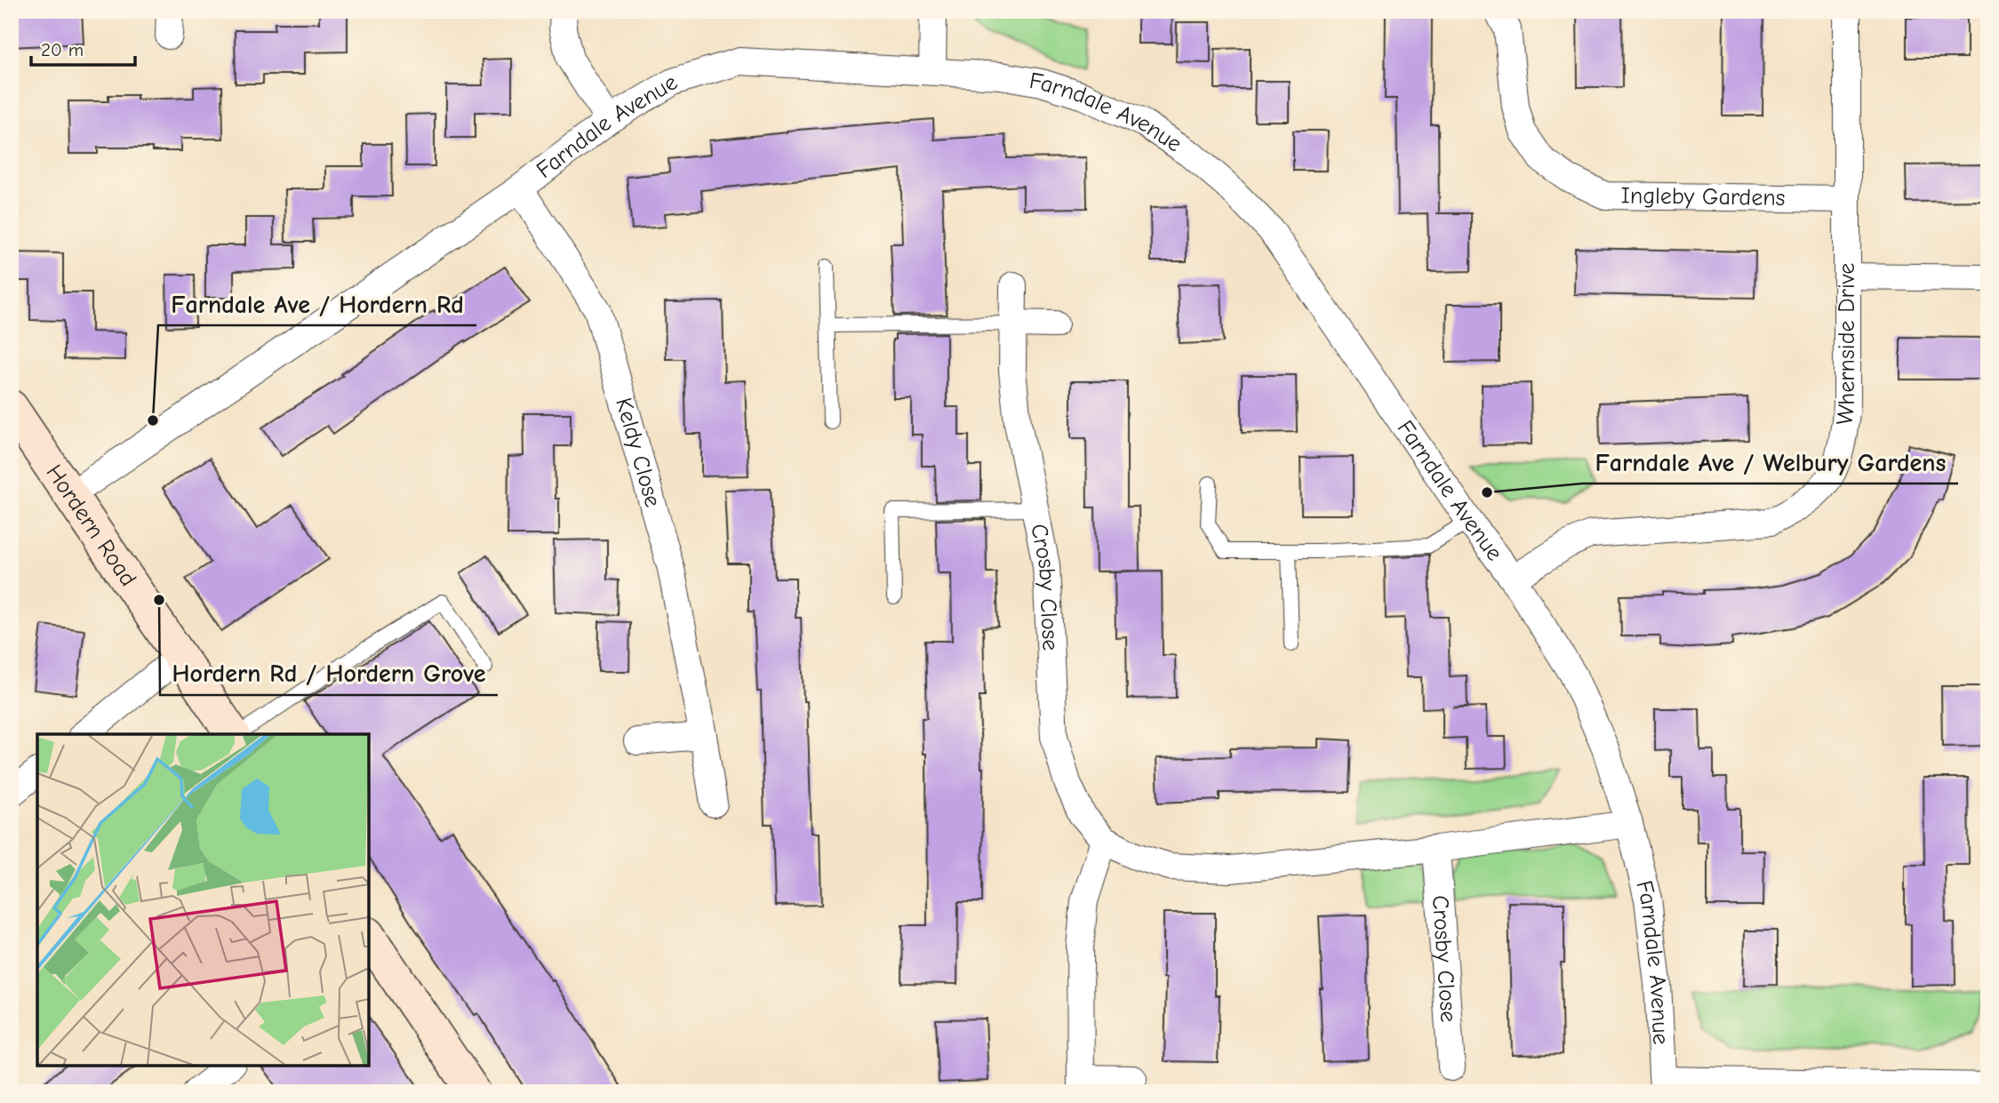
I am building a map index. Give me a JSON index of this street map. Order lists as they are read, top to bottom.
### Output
{
  "streets": {
    "street": [
      "Farndale Avenue",
      "Ingleby Gardens",
      "Whernside Drive",
      "Keldy Close",
      "Hordern Road",
      "Crosby Close"
    ]
  },
  "crossings": [
    ["Farndale Avenue", "Whernside Drive"],
    ["Farndale Avenue", "Keldy Close"],
    ["Farndale Avenue", "Hordern Road"],
    ["Farndale Avenue", "Crosby Close"],
    ["Ingleby Gardens", "Whernside Drive"]
  ],
  "places": ["Farndale Ave / Hordern Rd", "Farndale Ave / Welbury Gardens", "Hordern Rd / Hordern Grove"],
  "scale_bar": "20 m"
}
